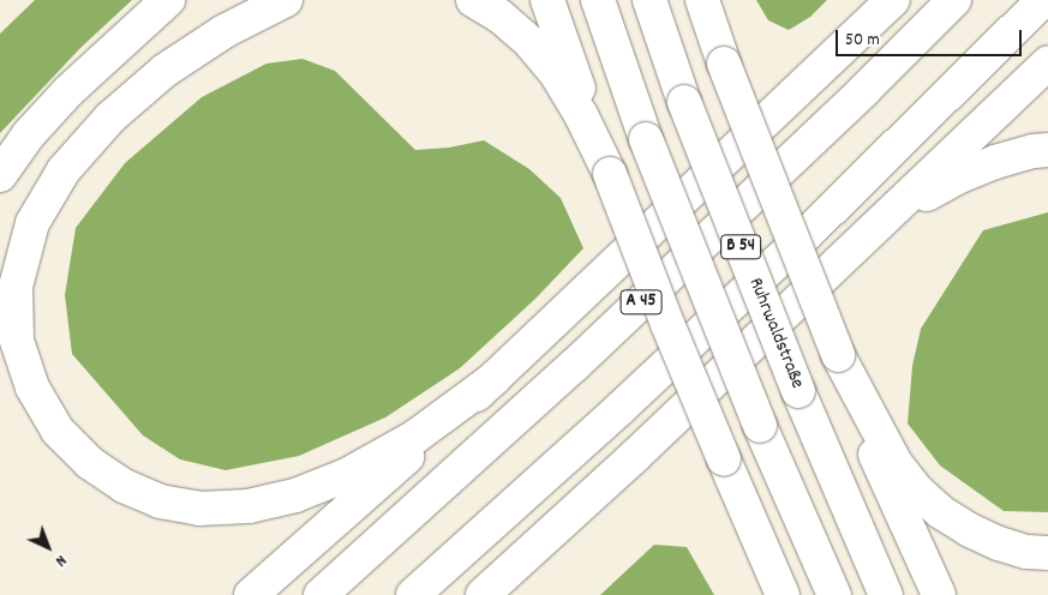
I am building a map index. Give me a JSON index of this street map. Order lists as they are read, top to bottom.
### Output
{
  "streets": {
    "highway": ["B 54", "A 45", "Ruhrwaldstraße"]
  },
  "scale_bar": "50 m",
  "north": "bottom right"
}
